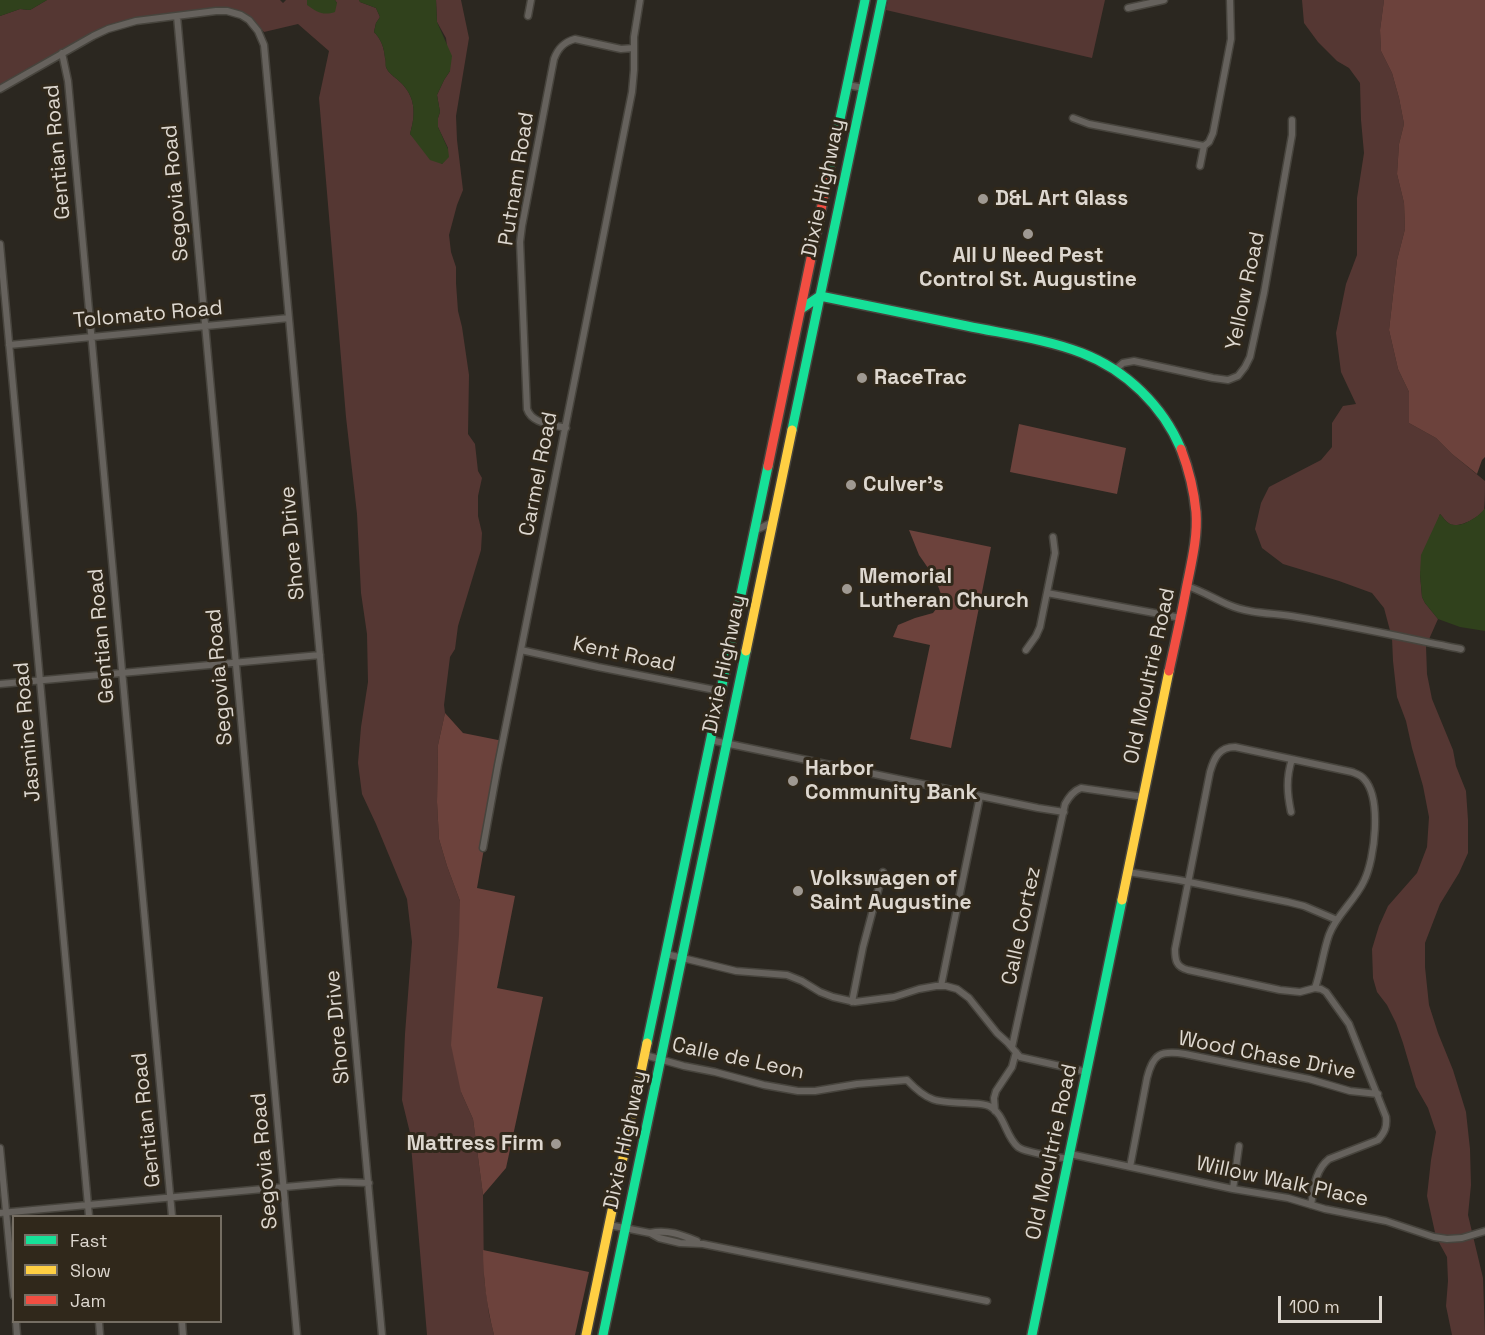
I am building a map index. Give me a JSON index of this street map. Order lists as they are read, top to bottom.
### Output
{
  "streets": {
    "main road": ["Dixie Highway", "Old Moultrie Road"],
    "street": [
      "Gentian Road",
      "Putnam Road",
      "Segovia Road",
      "Yellow Road",
      "Tolomato Road",
      "Carmel Road",
      "Shore Drive",
      "Kent Road",
      "Jasmine Road",
      "Calle Cortez",
      "Wood Chase Drive",
      "Calle de Leon",
      "Willow Walk Place"
    ]
  },
  "crossings": [
    ["Gentian Road", "Tolomato Road"],
    ["Gentian Road", "Shore Drive"],
    ["Putnam Road", "Carmel Road"],
    ["Dixie Highway", "Old Moultrie Road"],
    ["Dixie Highway", "Calle de Leon"],
    ["Segovia Road", "Tolomato Road"],
    ["Segovia Road", "Shore Drive"],
    ["Yellow Road", "Old Moultrie Road"],
    ["Tolomato Road", "Shore Drive"],
    ["Tolomato Road", "Jasmine Road"],
    ["Carmel Road", "Kent Road"],
    ["Old Moultrie Road", "Willow Walk Place"],
    ["Wood Chase Drive", "Willow Walk Place"]
  ],
  "places": [
    "D&L Art Glass",
    "All U Need Pest Control St. Augustine",
    "RaceTrac",
    "Culver's",
    "Memorial Lutheran Church",
    "Harbor Community Bank",
    "Volkswagen of Saint Augustine",
    "Mattress Firm"
  ],
  "legend": ["Fast", "Slow", "Jam"],
  "scale_bar": "100 m"
}
